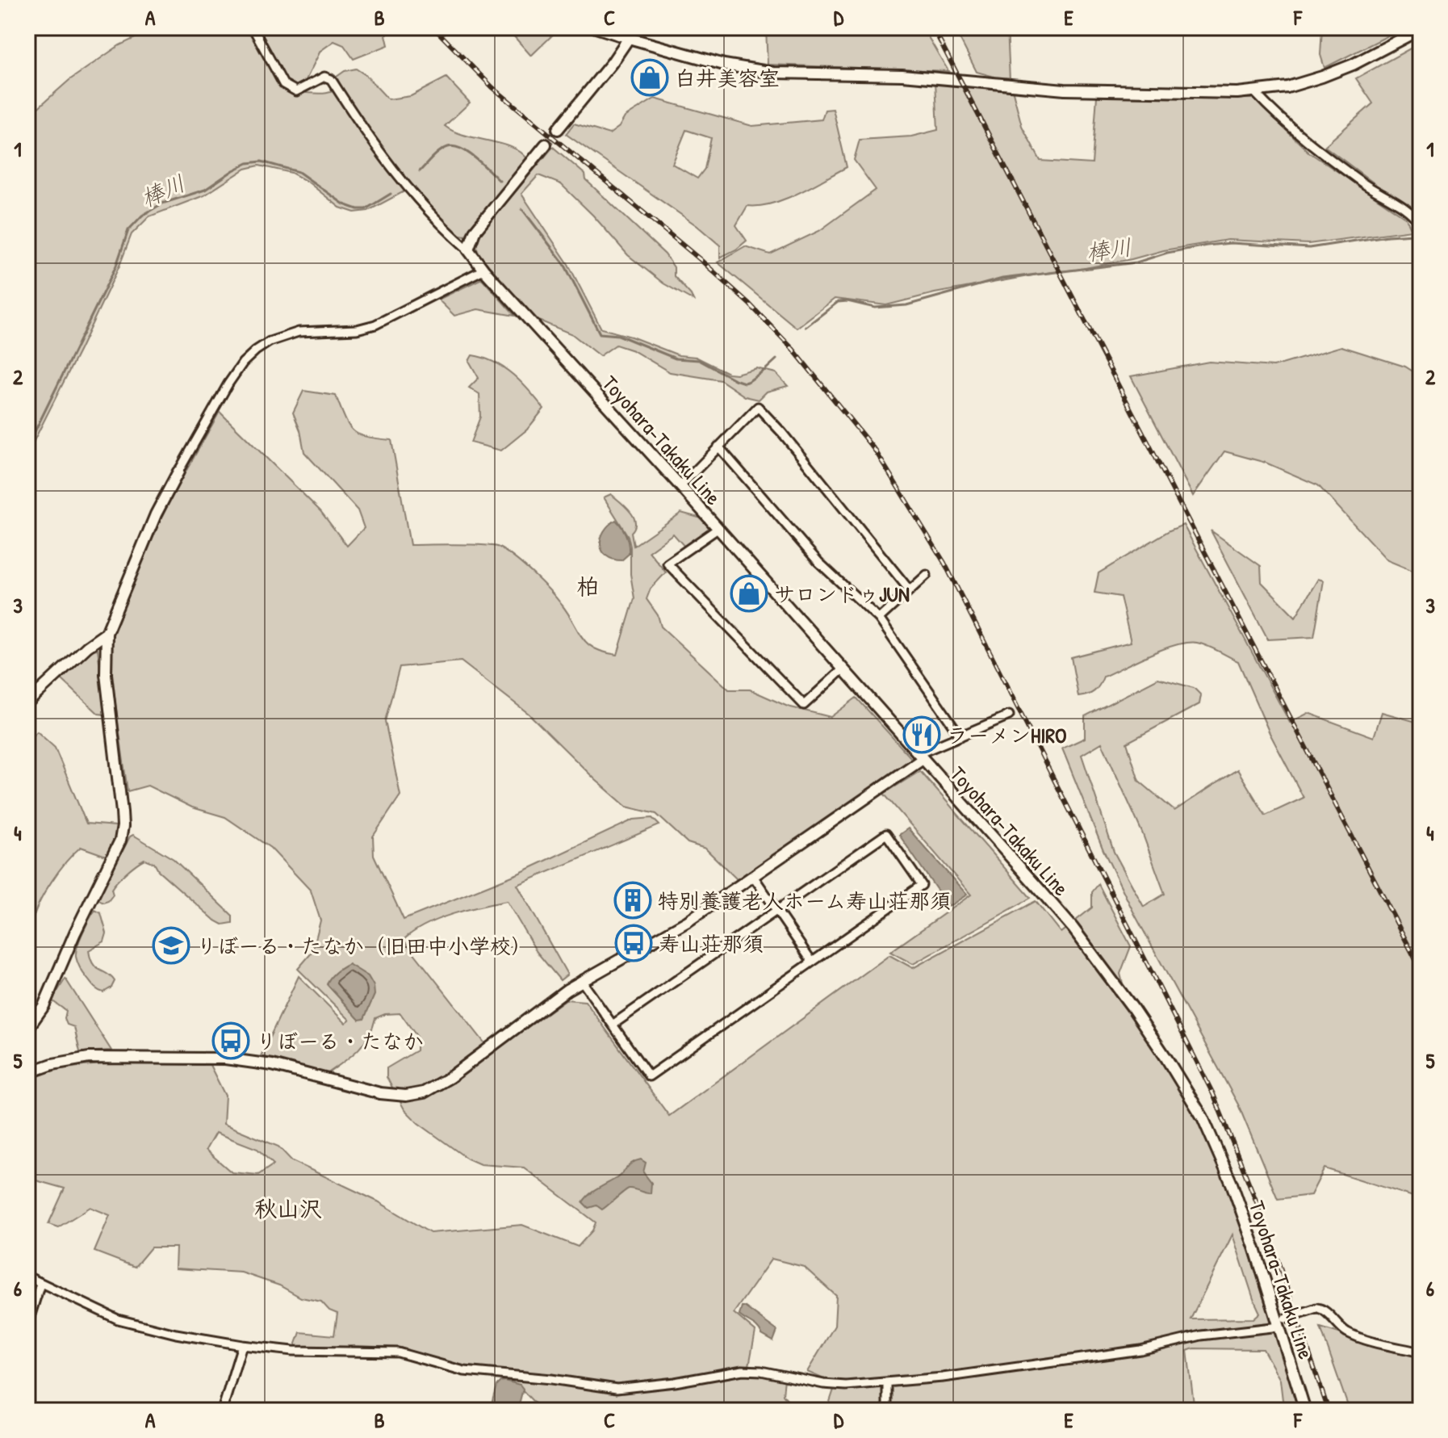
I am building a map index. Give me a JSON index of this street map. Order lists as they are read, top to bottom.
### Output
{
  "streets": {
    "street": ["Toyohara-Takaku Line"]
  },
  "districts": ["柏", "秋山沢"],
  "water": ["棒川"],
  "places": {
    "shop": ["白井美容室", "サロンドゥJUN"],
    "restaurant": ["ラーメンHIRO"],
    "building": ["特別養護老人ホーム寿山荘那須"],
    "bus stop": ["寿山荘那須", "りぼーる・たなか"],
    "school or university": ["りぼーる・たなか（旧田中小学校）"]
  },
  "grid": {
    "columns": [
      "A",
      "B",
      "C",
      "D",
      "E",
      "F"
    ],
    "rows": [
      "1",
      "2",
      "3",
      "4",
      "5",
      "6"
    ]
  }
}
